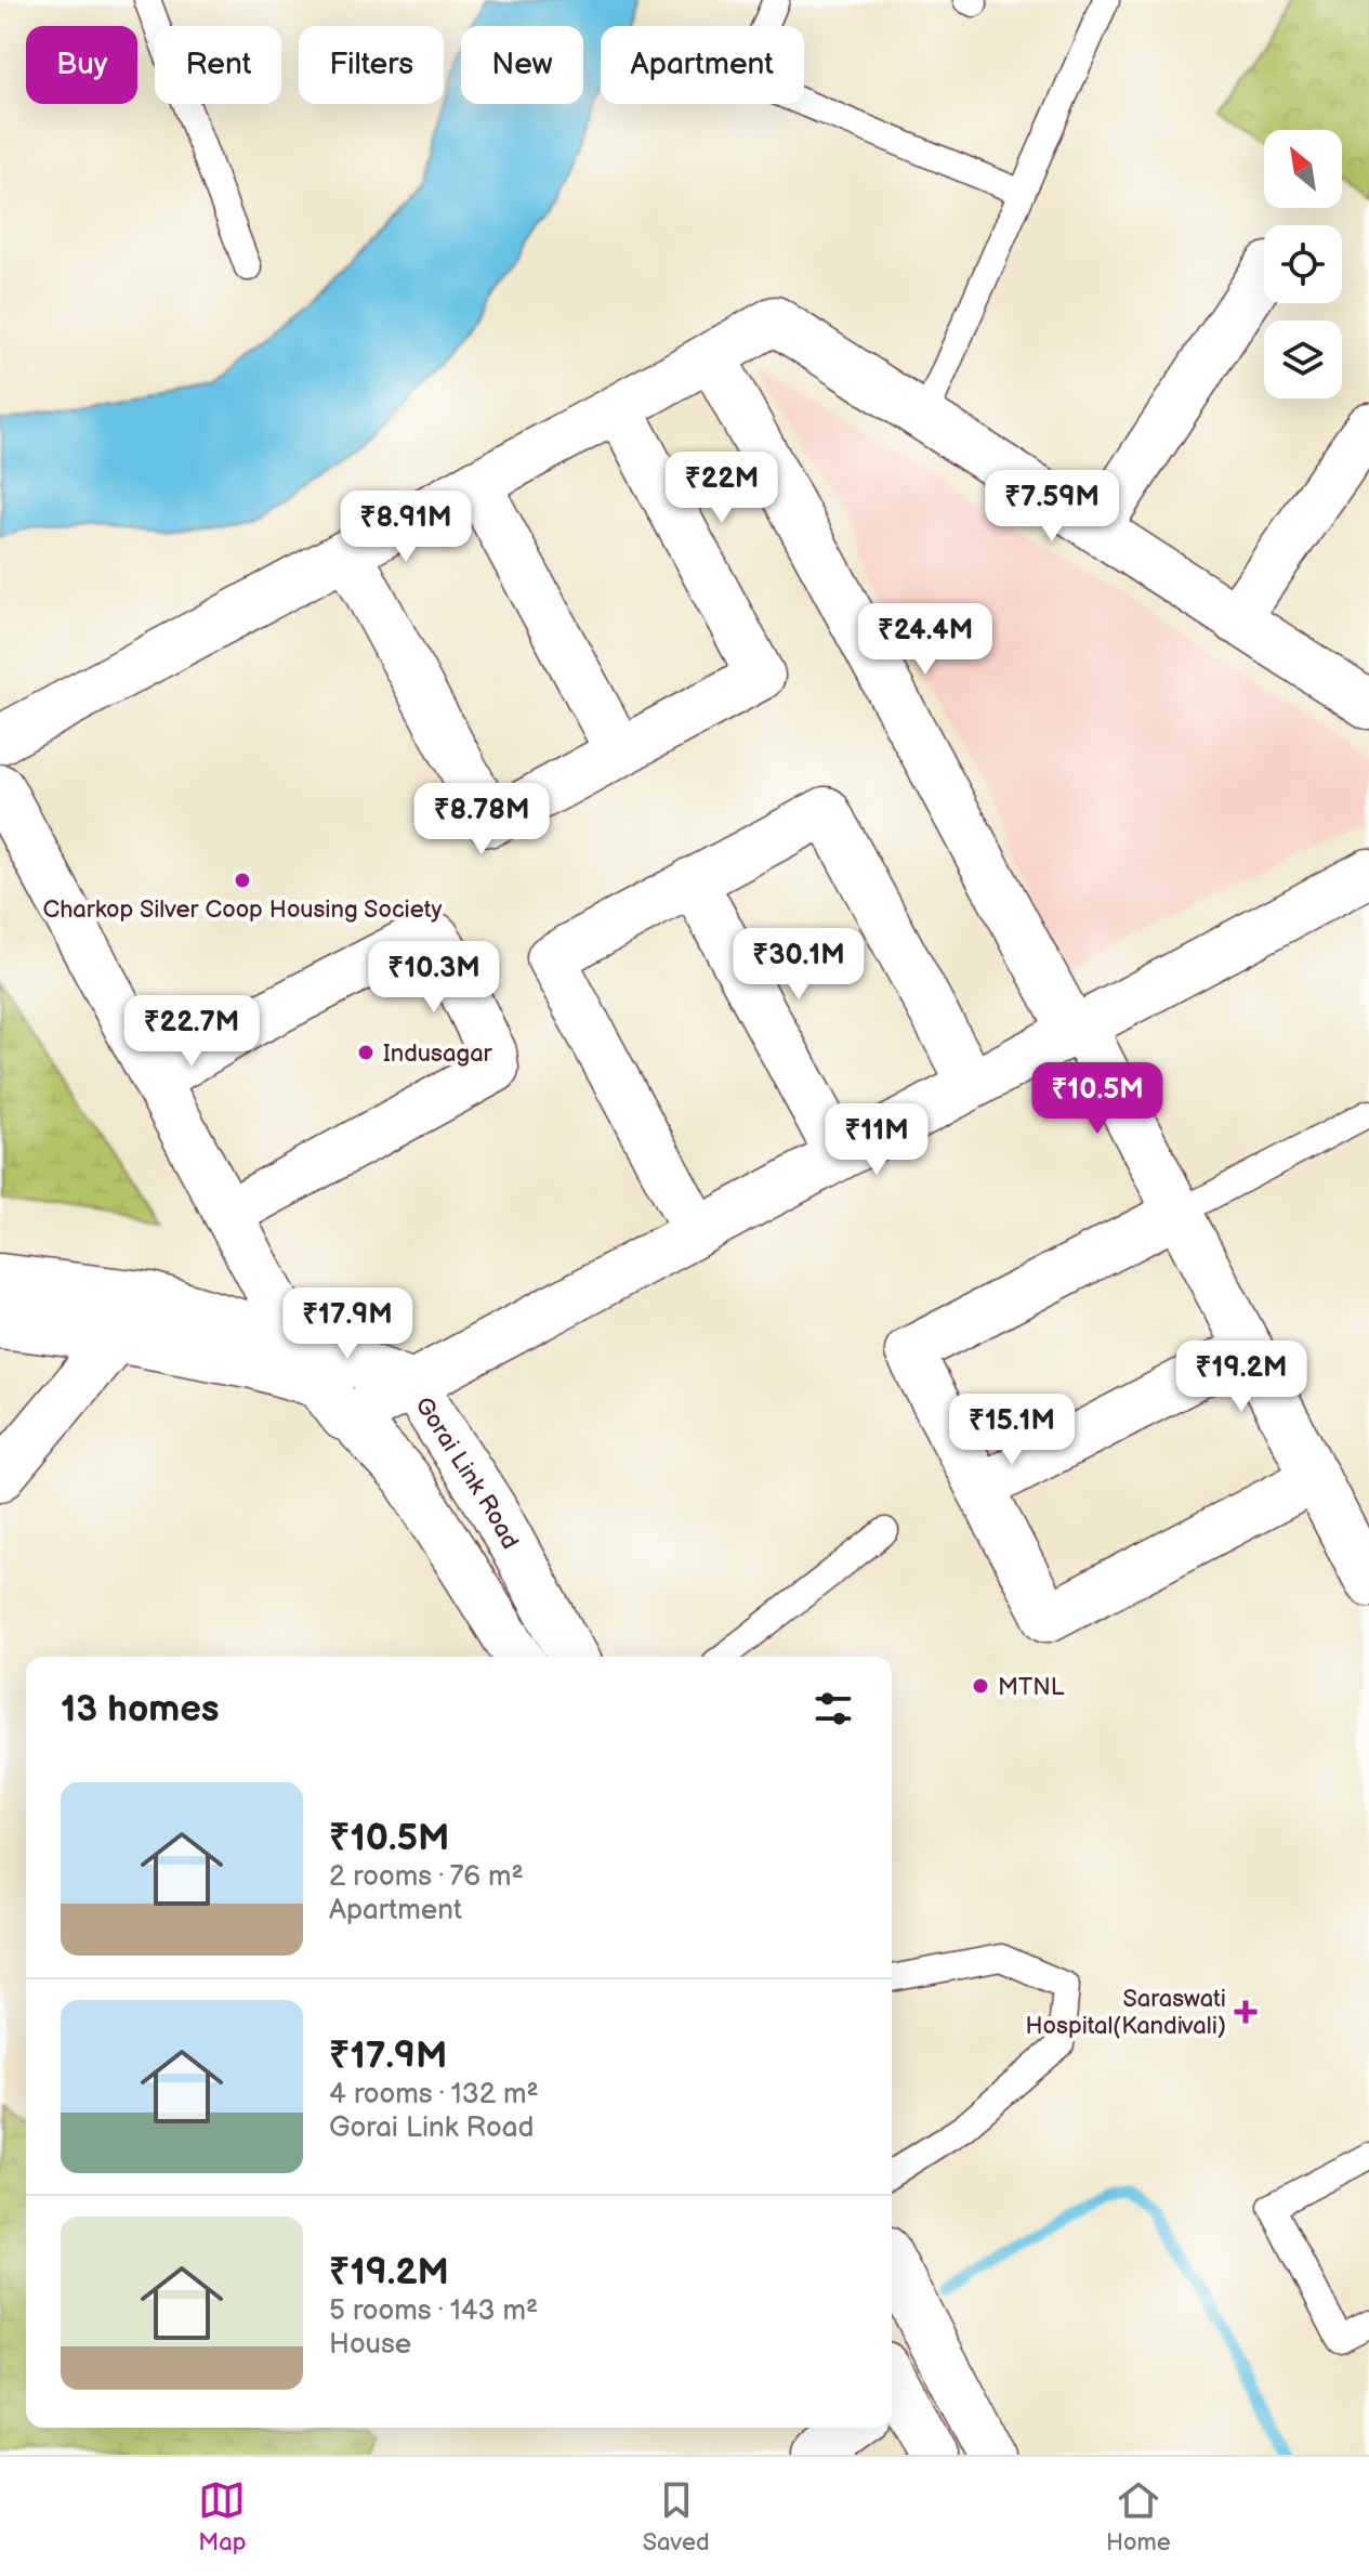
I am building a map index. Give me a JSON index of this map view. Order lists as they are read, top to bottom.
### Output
{
  "streets": {
    "street": ["Gorai Link Road"]
  },
  "places": {
    "other": ["Charkop Silver Coop Housing Society", "Indusagar", "MTNL"],
    "health": ["Saraswati Hospital(Kandivali)"]
  },
  "north": "top left",
  "page": {
    "chip": [
      "Buy",
      "Rent",
      "Filters",
      "New",
      "Apartment"
    ],
    "price": [
      "₹22M",
      "₹7.59M",
      "₹8.91M",
      "₹24.4M",
      "₹8.78M",
      "₹30.1M",
      "₹10.3M",
      "₹22.7M",
      "₹10.5M",
      "₹11M",
      "₹17.9M",
      "₹19.2M",
      "₹15.1M"
    ],
    "heading": "13 homes",
    "list": [
      {
        "name": "₹10.5M",
        "note": "2 rooms · 76 m² · Apartment"
      },
      {
        "name": "₹17.9M",
        "note": "4 rooms · 132 m² · Gorai Link Road"
      },
      {
        "name": "₹19.2M",
        "note": "5 rooms · 143 m² · House"
      }
    ],
    "tabs": ["Map", "Saved", "Home"]
  }
}
